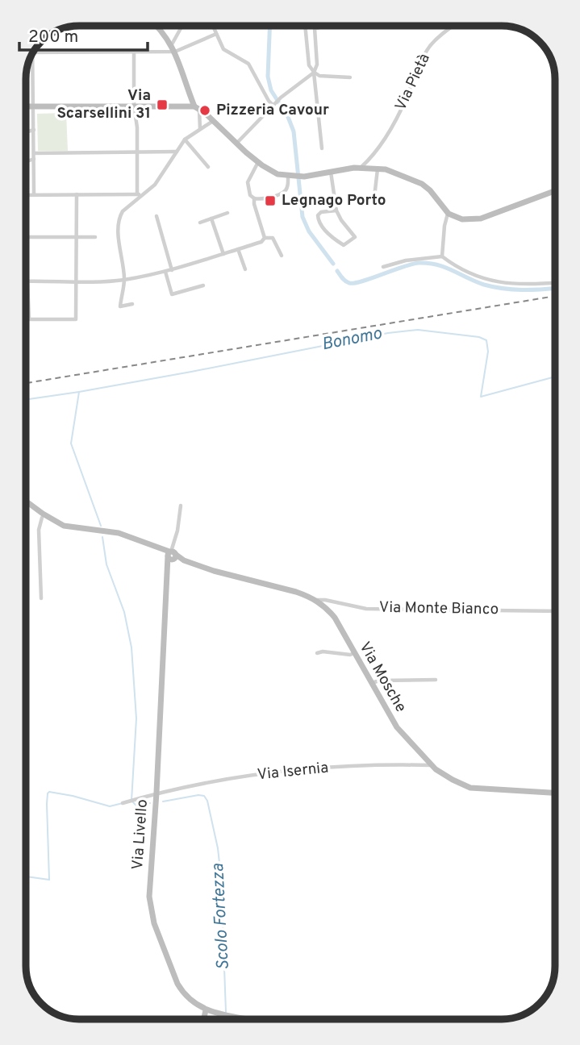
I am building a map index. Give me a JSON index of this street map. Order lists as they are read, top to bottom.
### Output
{
  "streets": {
    "street": [
      "Via Pietà",
      "Via Monte Bianco",
      "Via Mosche",
      "Via Isernia",
      "Via Livello"
    ]
  },
  "crossings": [
    ["Via Monte Bianco", "Via Mosche"],
    ["Via Mosche", "Via Isernia"],
    ["Via Mosche", "Via Livello"],
    ["Via Isernia", "Via Livello"]
  ],
  "water": ["Bonomo", "Scolo Fortezza"],
  "places": {
    "transit": ["Via Scarsellini 31", "Legnago Porto"],
    "other": ["Pizzeria Cavour"]
  },
  "scale_bar": "200 m"
}
